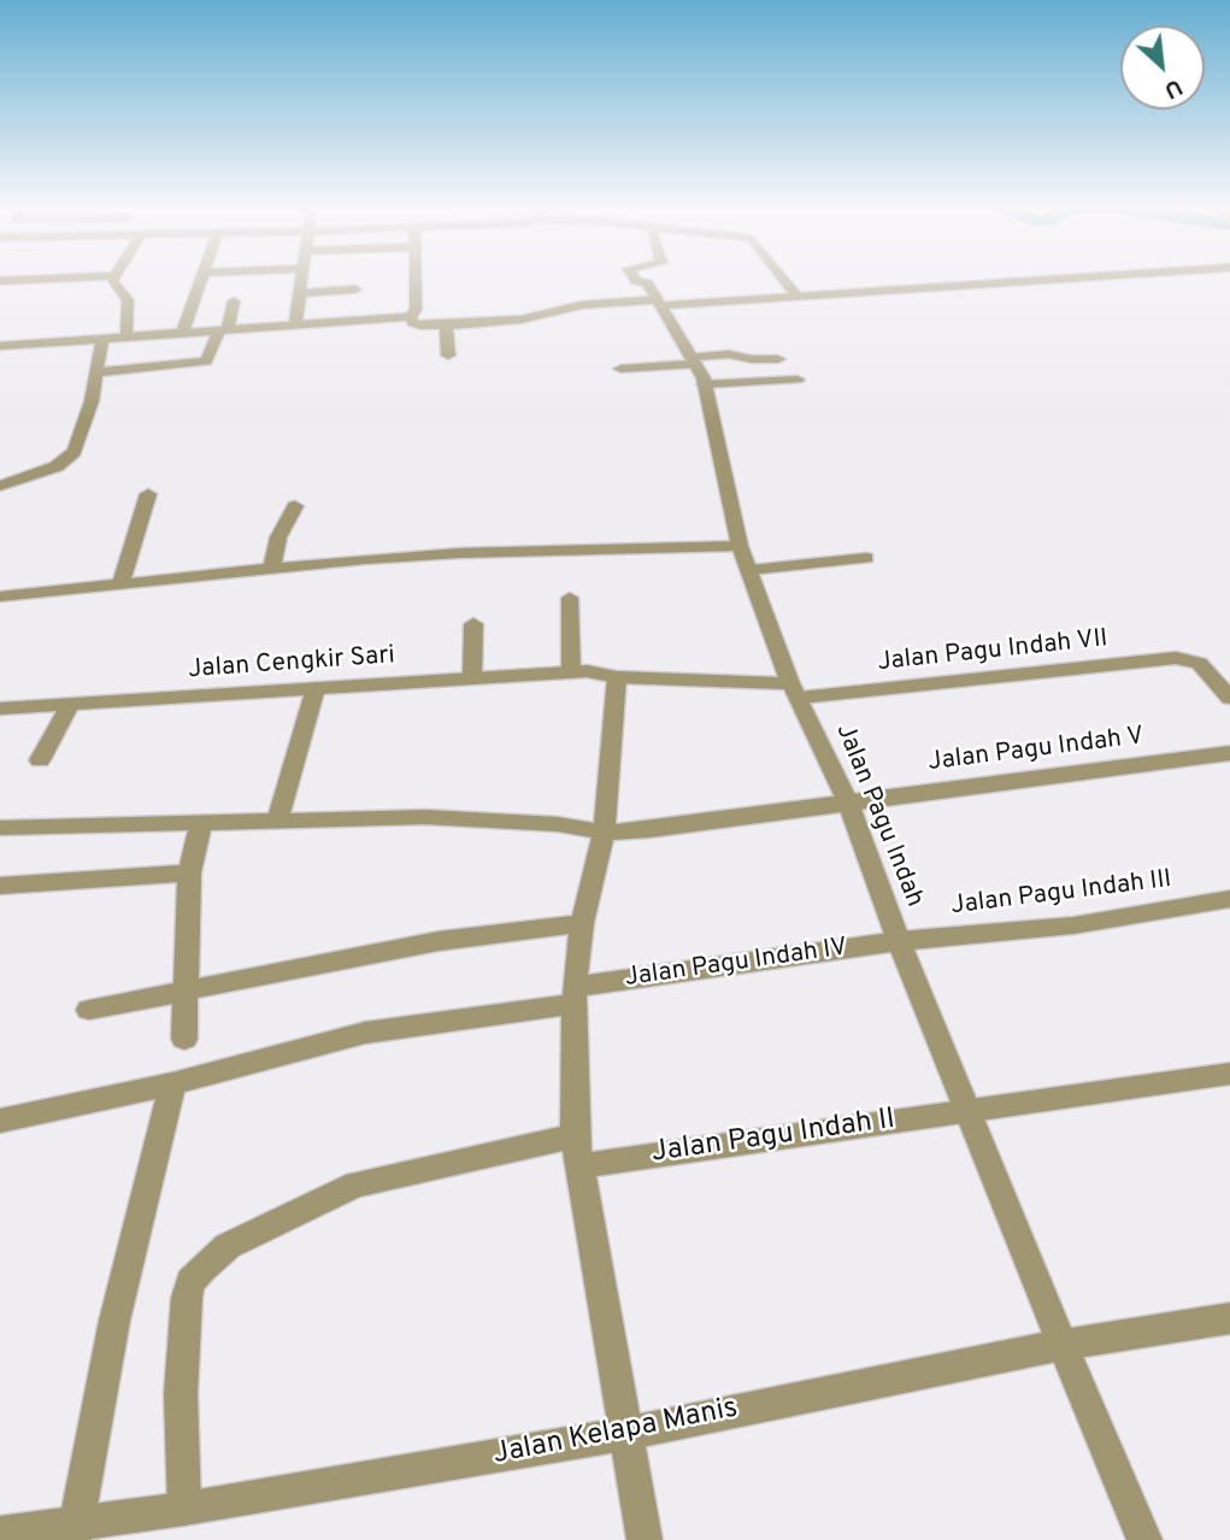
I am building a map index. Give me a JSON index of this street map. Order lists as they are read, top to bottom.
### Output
{
  "streets": {
    "street": [
      "Jalan Pagu Indah VII",
      "Jalan Cengkir Sari",
      "Jalan Pagu Indah V",
      "Jalan Pagu Indah",
      "Jalan Pagu Indah III",
      "Jalan Pagu Indah IV",
      "Jalan Pagu Indah II",
      "Jalan Kelapa Manis"
    ]
  },
  "crossings": [
    ["Jalan Pagu Indah VII", "Jalan Cengkir Sari"],
    ["Jalan Pagu Indah VII", "Jalan Pagu Indah"],
    ["Jalan Pagu Indah V", "Jalan Pagu Indah"],
    ["Jalan Pagu Indah", "Jalan Pagu Indah III"],
    ["Jalan Pagu Indah", "Jalan Pagu Indah IV"],
    ["Jalan Pagu Indah", "Jalan Pagu Indah II"],
    ["Jalan Pagu Indah", "Jalan Kelapa Manis"],
    ["Jalan Pagu Indah III", "Jalan Pagu Indah IV"],
    ["Jalan Pagu Indah II", "Jalan Kelapa Manis"]
  ],
  "north": "bottom right"
}
